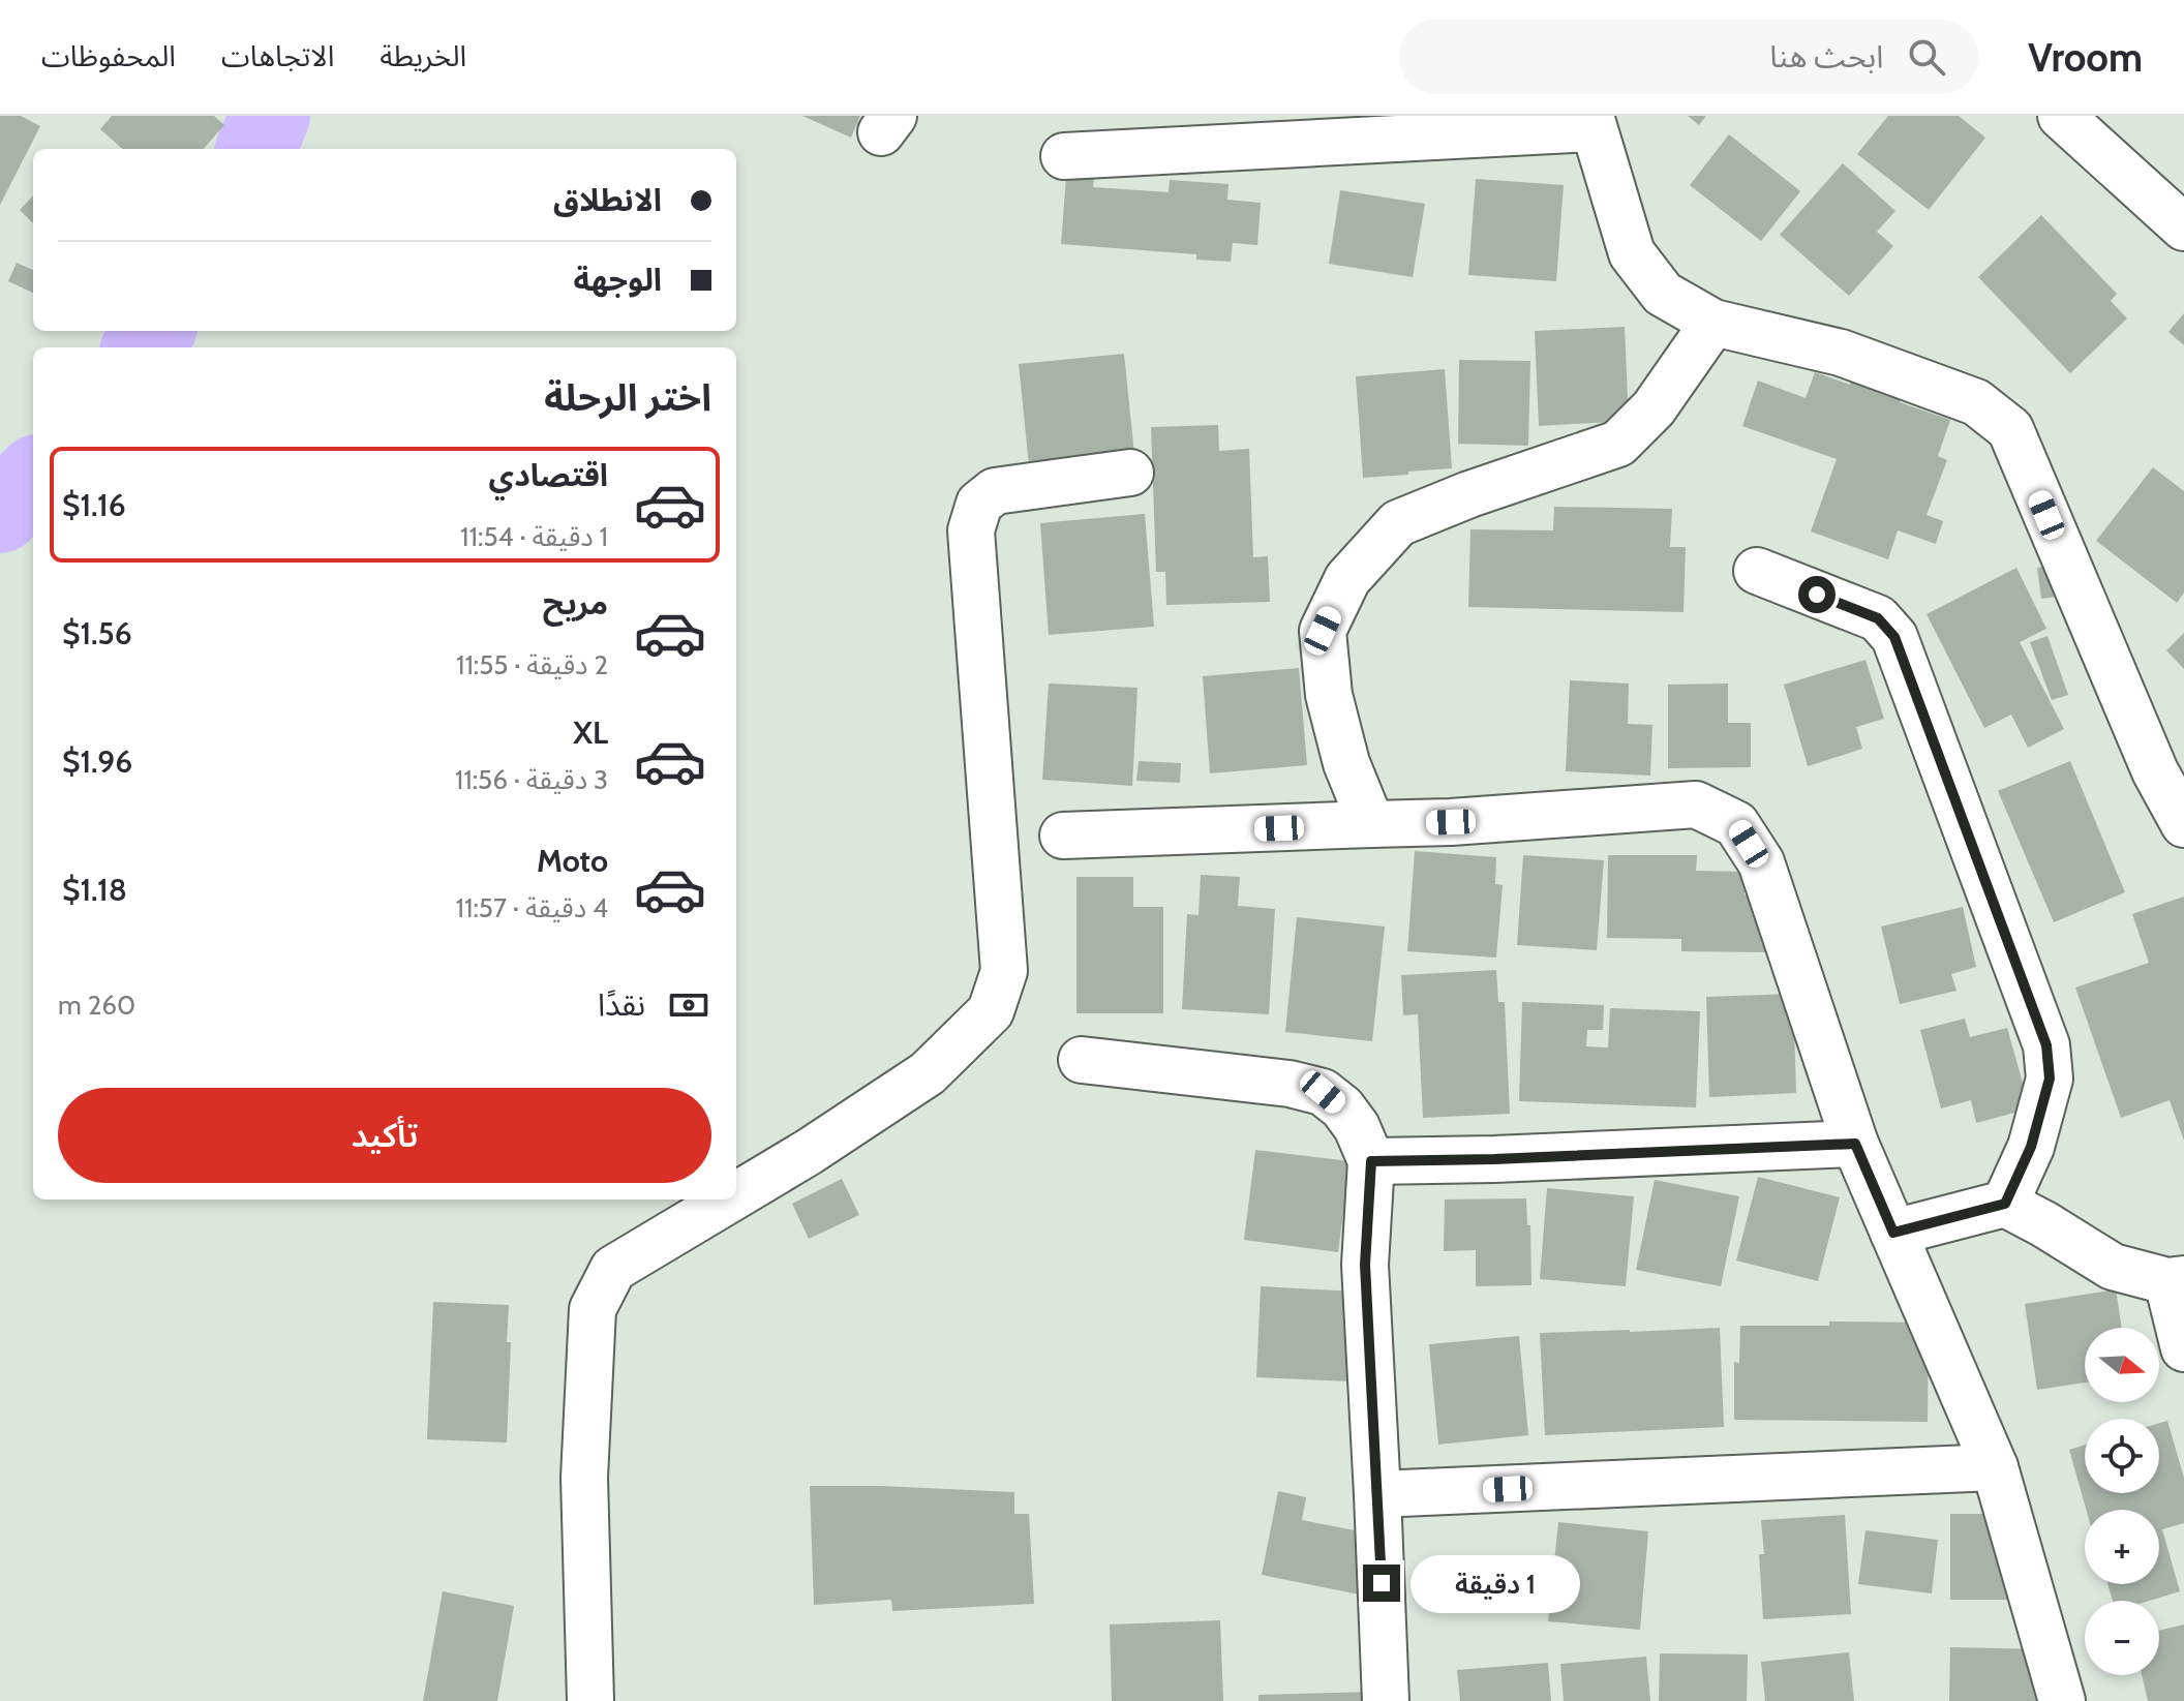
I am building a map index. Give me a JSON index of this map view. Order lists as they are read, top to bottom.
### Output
{
  "north": "right",
  "page": {
    "header": "Vroom",
    "search": "ابحث هنا",
    "nav": ["الخريطة", "الاتجاهات", "المحفوظات"],
    "banner": ["الانطلاق", "الوجهة"],
    "heading": "اختر الرحلة",
    "list": [
      {
        "name": "اقتصادي",
        "note": "1 دقيقة · 11:54",
        "value": "$1.16"
      },
      {
        "name": "مريح",
        "note": "2 دقيقة · 11:55",
        "value": "$1.56"
      },
      {
        "name": "XL",
        "note": "3 دقيقة · 11:56",
        "value": "$1.96"
      },
      {
        "name": "Moto",
        "note": "4 دقيقة · 11:57",
        "value": "$1.18"
      }
    ],
    "pay": ["نقدًا", "260 m"],
    "buttons": "تأكيد",
    "map_buttons": ["+", "−"],
    "bubble": "1 دقيقة"
  }
}
